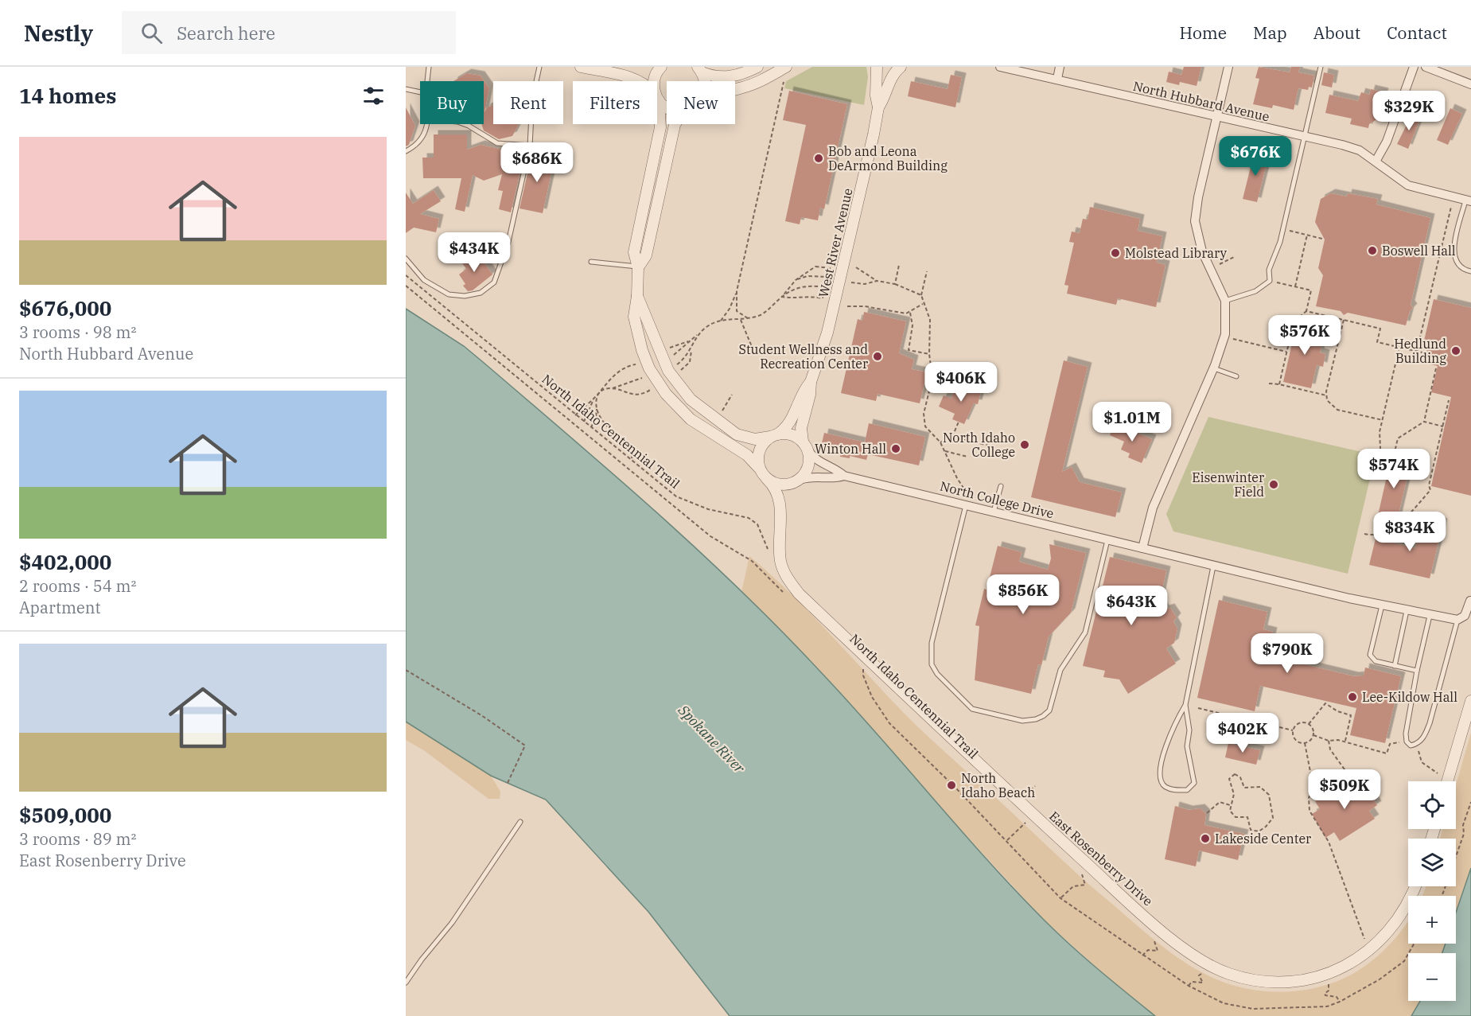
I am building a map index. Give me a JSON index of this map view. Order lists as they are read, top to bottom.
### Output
{
  "streets": {
    "street": [
      "North Hubbard Avenue",
      "West River Avenue",
      "North College Drive",
      "East Rosenberry Drive"
    ],
    "path": ["North Idaho Centennial Trail"]
  },
  "crossings": [
    ["West River Avenue", "North College Drive"],
    ["West River Avenue", "East Rosenberry Drive"],
    ["North College Drive", "East Rosenberry Drive"]
  ],
  "water": ["Spokane River"],
  "places": [
    "Bob and Leona DeArmond Building",
    "Boswell Hall",
    "Molstead Library",
    "Hedlund Building",
    "Student Wellness and Recreation Center",
    "North Idaho College",
    "Winton Hall",
    "Eisenwinter Field",
    "Lee-Kildow Hall",
    "North Idaho Beach",
    "Lakeside Center"
  ],
  "page": {
    "header": "Nestly",
    "search": "Search here",
    "nav": [
      "Home",
      "Map",
      "About",
      "Contact"
    ],
    "heading": "14 homes",
    "chip": [
      "Buy",
      "Rent",
      "Filters",
      "New"
    ],
    "price": [
      "$329K",
      "$676K",
      "$686K",
      "$434K",
      "$576K",
      "$406K",
      "$1.01M",
      "$574K",
      "$834K",
      "$856K",
      "$643K",
      "$790K",
      "$402K",
      "$509K"
    ],
    "list": [
      {
        "name": "$676,000",
        "note": "3 rooms · 98 m² · North Hubbard Avenue"
      },
      {
        "name": "$402,000",
        "note": "2 rooms · 54 m² · Apartment"
      },
      {
        "name": "$509,000",
        "note": "3 rooms · 89 m² · East Rosenberry Drive"
      }
    ],
    "map_buttons": ["+", "−"]
  }
}
